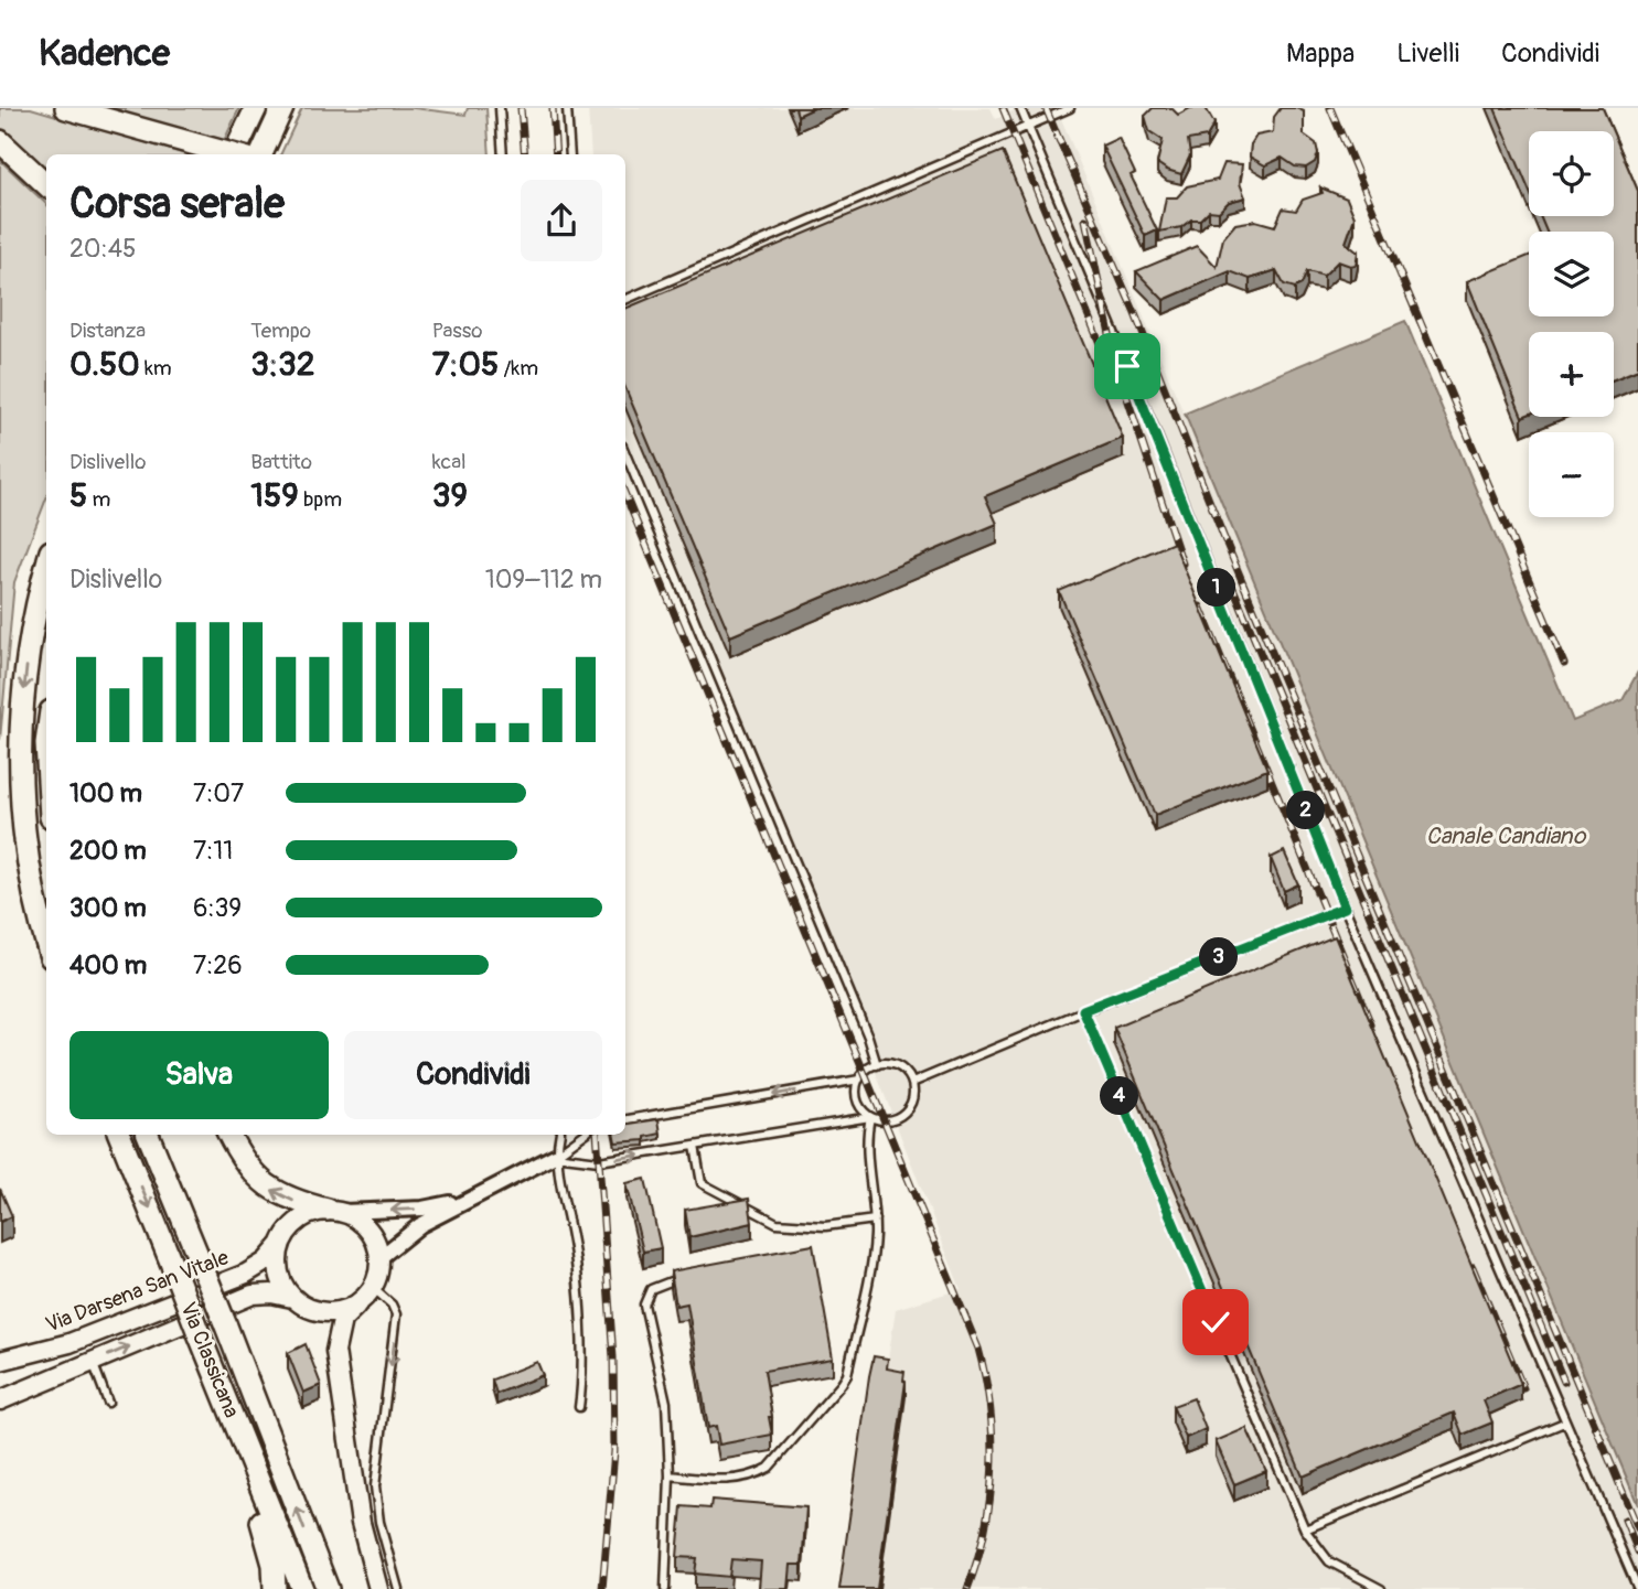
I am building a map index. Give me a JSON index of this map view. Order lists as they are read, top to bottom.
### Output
{
  "streets": {
    "highway": ["Via Classicana"],
    "street": ["Via Darsena San Vitale"]
  },
  "water": ["Canale Candiano"],
  "page": {
    "header": "Kadence",
    "nav": ["Mappa", "Livelli", "Condividi"],
    "map_buttons": ["+", "−"],
    "heading": ["Corsa serale", "20:45"],
    "stats": [
      ["Distanza", "0.50 km"],
      ["Tempo", "3:32"],
      ["Passo", "7:05 /km"],
      ["Dislivello", "5 m"],
      ["Battito", "159 bpm"],
      ["kcal", "39"]
    ],
    "chart": ["Dislivello", "109–112 m"],
    "pins": [
      "1",
      "2",
      "3",
      "4"
    ],
    "list": [
      {
        "name": "100 m",
        "note": "7:07"
      },
      {
        "name": "200 m",
        "note": "7:11"
      },
      {
        "name": "300 m",
        "note": "6:39"
      },
      {
        "name": "400 m",
        "note": "7:26"
      }
    ],
    "buttons": ["Salva", "Condividi"]
  }
}
